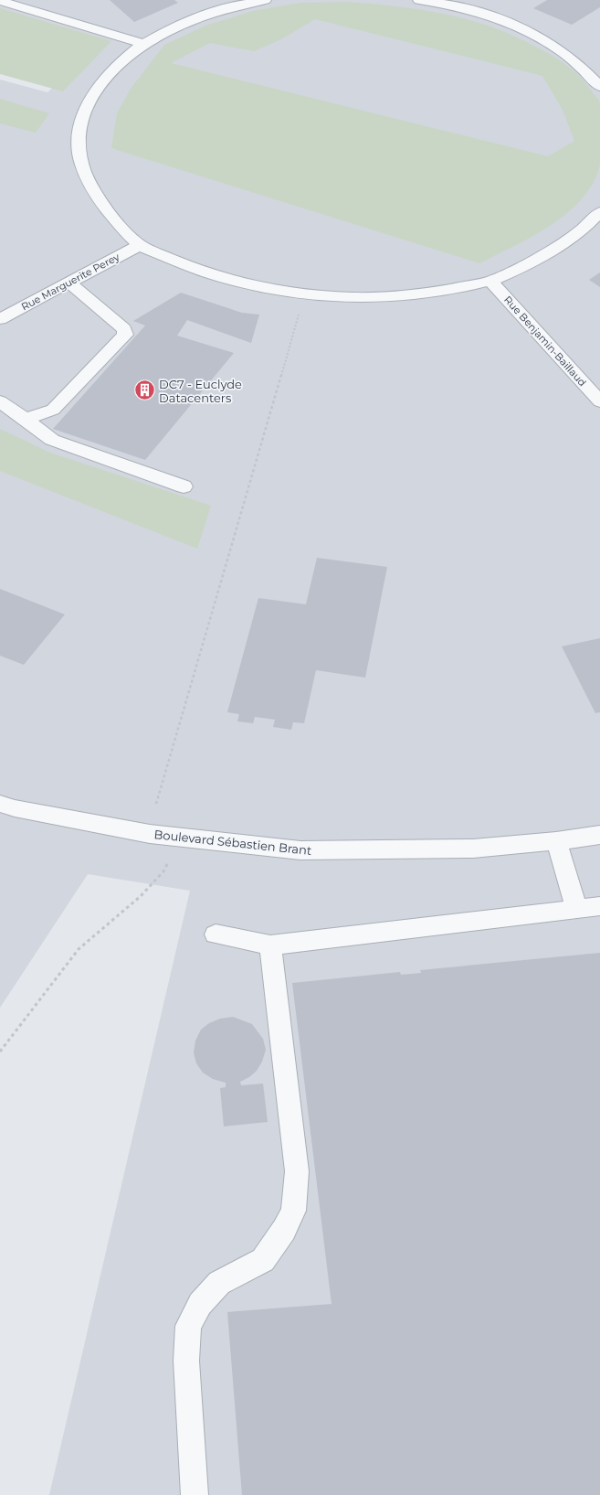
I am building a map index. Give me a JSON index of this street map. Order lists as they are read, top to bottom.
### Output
{
  "streets": {
    "street": ["Rue Marguerite Perey", "Rue Benjamin-Baillaud", "Boulevard Sébastien Brant"]
  },
  "places": {
    "building": ["DC7 - Euclyde Datacenters"]
  }
}
